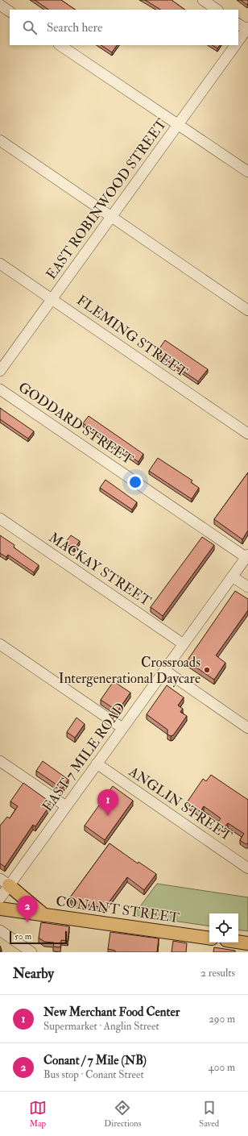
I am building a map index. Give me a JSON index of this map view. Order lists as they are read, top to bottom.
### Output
{
  "streets": {
    "main road": ["CONANT STREET"],
    "street": [
      "EAST ROBINWOOD STREET",
      "FLEMING STREET",
      "GODDARD STREET",
      "MACKAY STREET",
      "EAST 7 MILE ROAD",
      "ANGLIN STREET"
    ]
  },
  "crossings": [
    ["EAST ROBINWOOD STREET", "FLEMING STREET"],
    ["GODDARD STREET", "EAST 7 MILE ROAD"],
    ["MACKAY STREET", "EAST 7 MILE ROAD"],
    ["EAST 7 MILE ROAD", "ANGLIN STREET"]
  ],
  "places": ["Crossroads Intergenerational Daycare"],
  "scale_bar": "50 m",
  "page": {
    "search": "Search here",
    "pins": ["1", "2"],
    "scale": "50 m",
    "heading": ["Nearby", "2 results"],
    "list": [
      {
        "mark": "1",
        "name": "New Merchant Food Center",
        "note": "Supermarket · Anglin Street",
        "value": "290 m"
      },
      {
        "mark": "2",
        "name": "Conant / 7 Mile (NB)",
        "note": "Bus stop · Conant Street",
        "value": "400 m"
      }
    ],
    "nav": ["Map", "Directions", "Saved"]
  }
}
